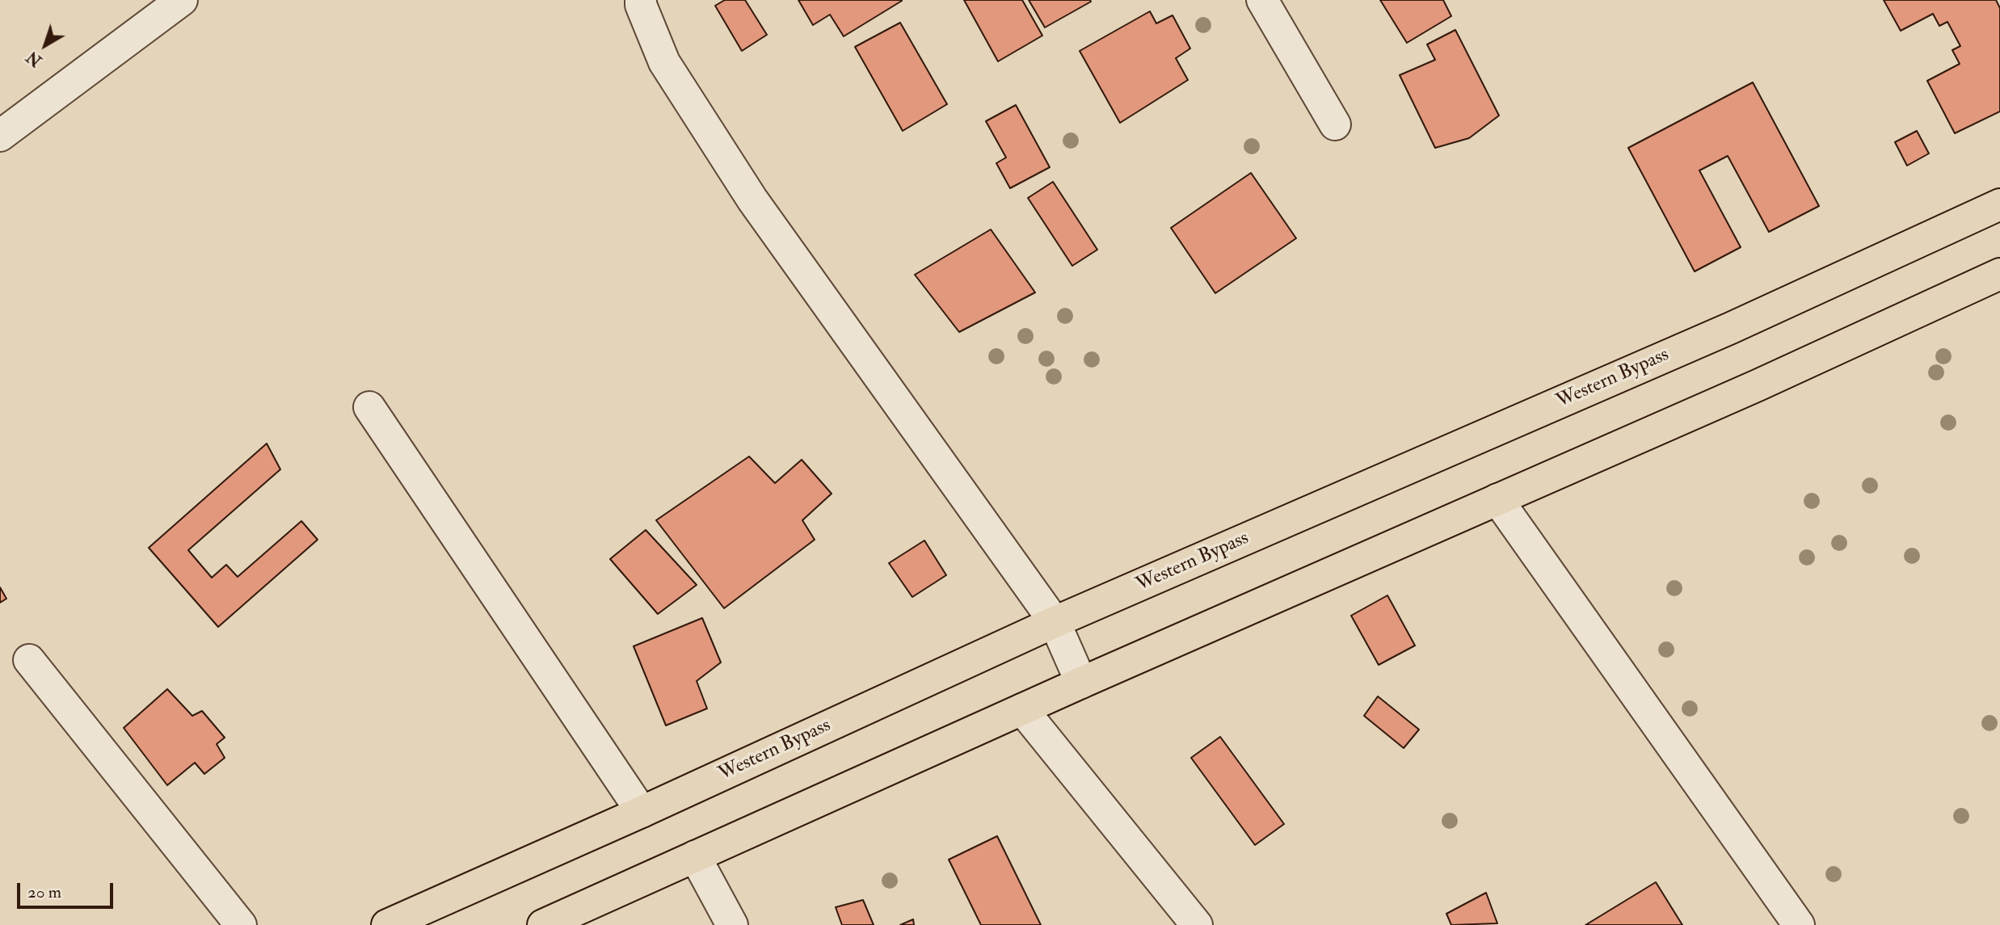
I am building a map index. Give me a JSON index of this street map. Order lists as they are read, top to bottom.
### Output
{
  "streets": {
    "main road": ["Western Bypass"]
  },
  "scale_bar": "20 m",
  "north": "bottom left"
}
